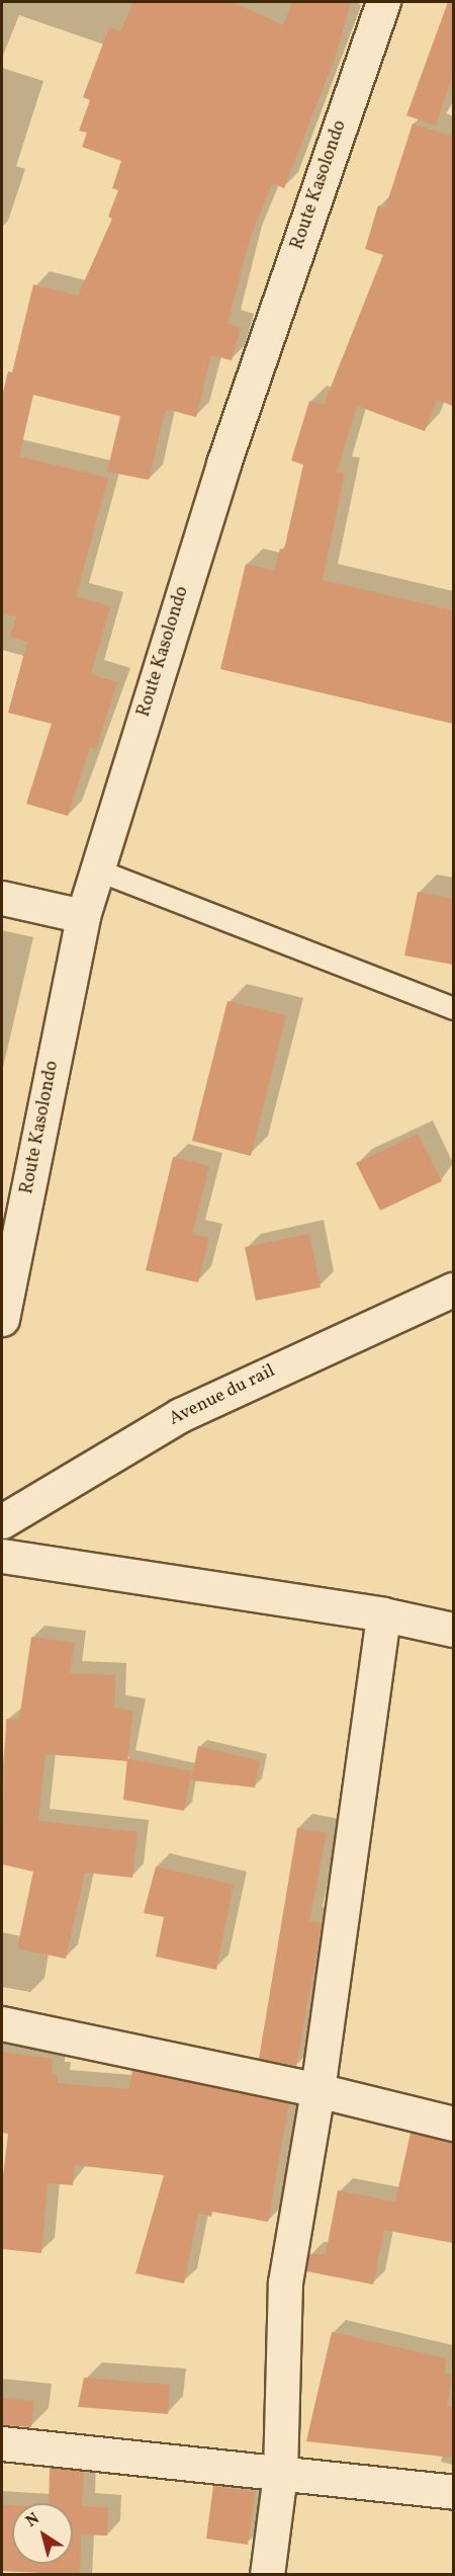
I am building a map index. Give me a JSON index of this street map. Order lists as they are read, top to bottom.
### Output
{
  "streets": {
    "street": ["Route Kasolondo", "Avenue du rail"]
  },
  "north": "top left"
}
